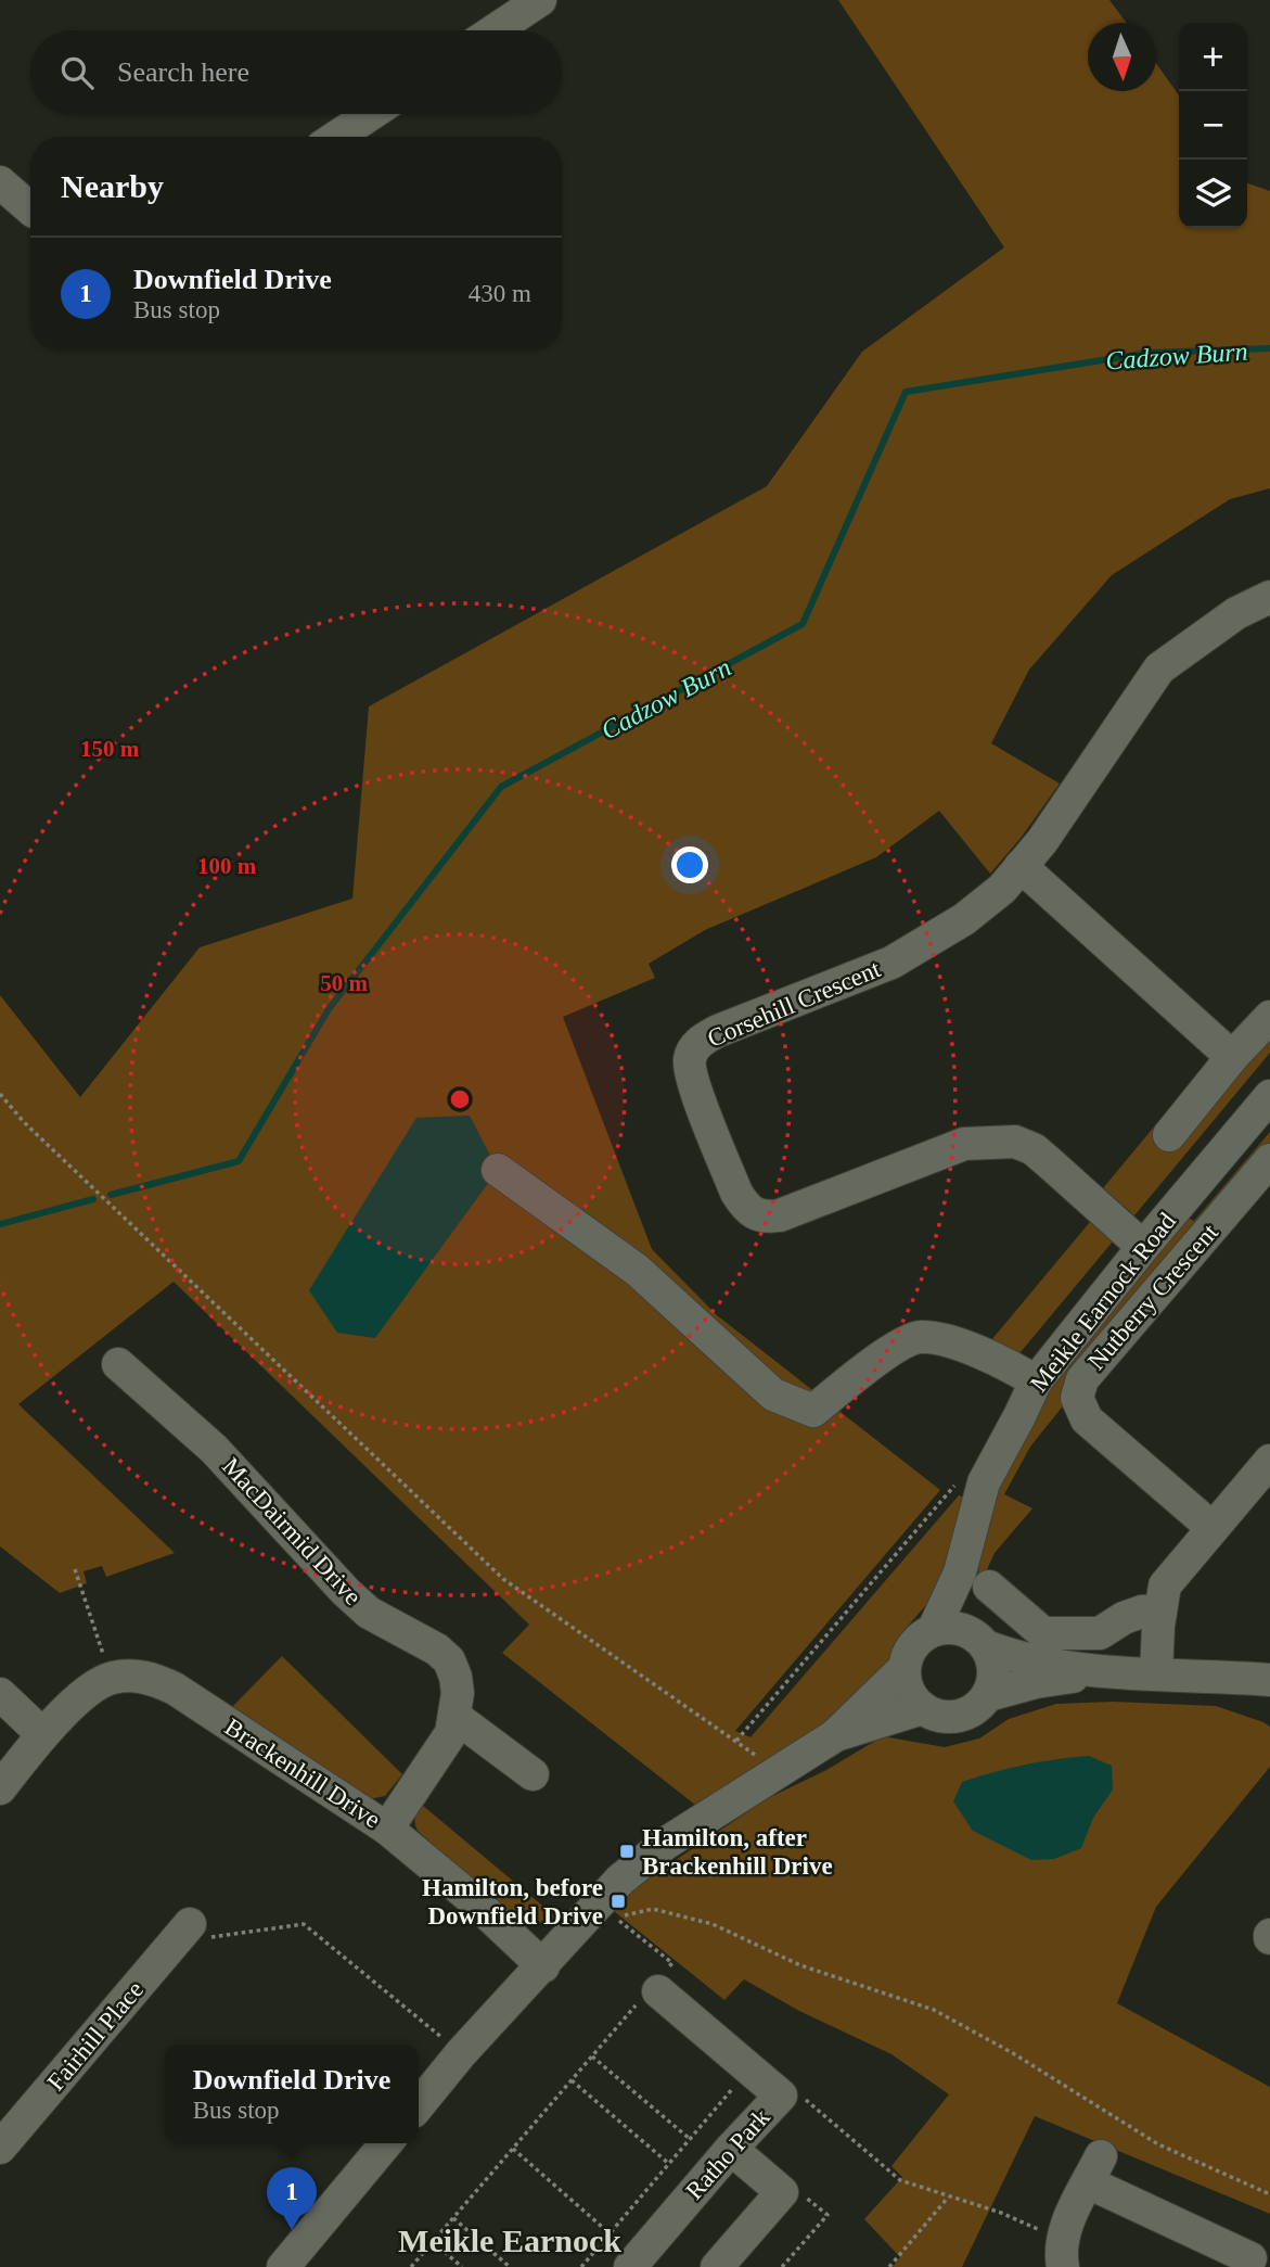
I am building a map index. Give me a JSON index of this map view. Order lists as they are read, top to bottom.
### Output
{
  "streets": {
    "street": [
      "Corsehill Crescent",
      "Nutberry Crescent",
      "Meikle Earnock Road",
      "MacDairmid Drive",
      "Brackenhill Drive",
      "Fairhill Place",
      "Ratho Park"
    ]
  },
  "crossings": [
    ["Corsehill Crescent", "Meikle Earnock Road"],
    ["MacDairmid Drive", "Brackenhill Drive"]
  ],
  "districts": ["Meikle Earnock"],
  "water": ["Cadzow Burn"],
  "places": {
    "transit": ["Hamilton, after Brackenhill Drive", "Hamilton, before Downfield Drive"]
  },
  "north": "bottom",
  "page": {
    "map_buttons": ["+", "−"],
    "search": "Search here",
    "heading": "Nearby",
    "list": [
      {
        "mark": "1",
        "name": "Downfield Drive",
        "note": "Bus stop",
        "value": "430 m"
      }
    ],
    "popup": ["Downfield Drive", "Bus stop"],
    "pins": "1"
  },
  "rings": ["150 m", "100 m", "50 m"]
}
